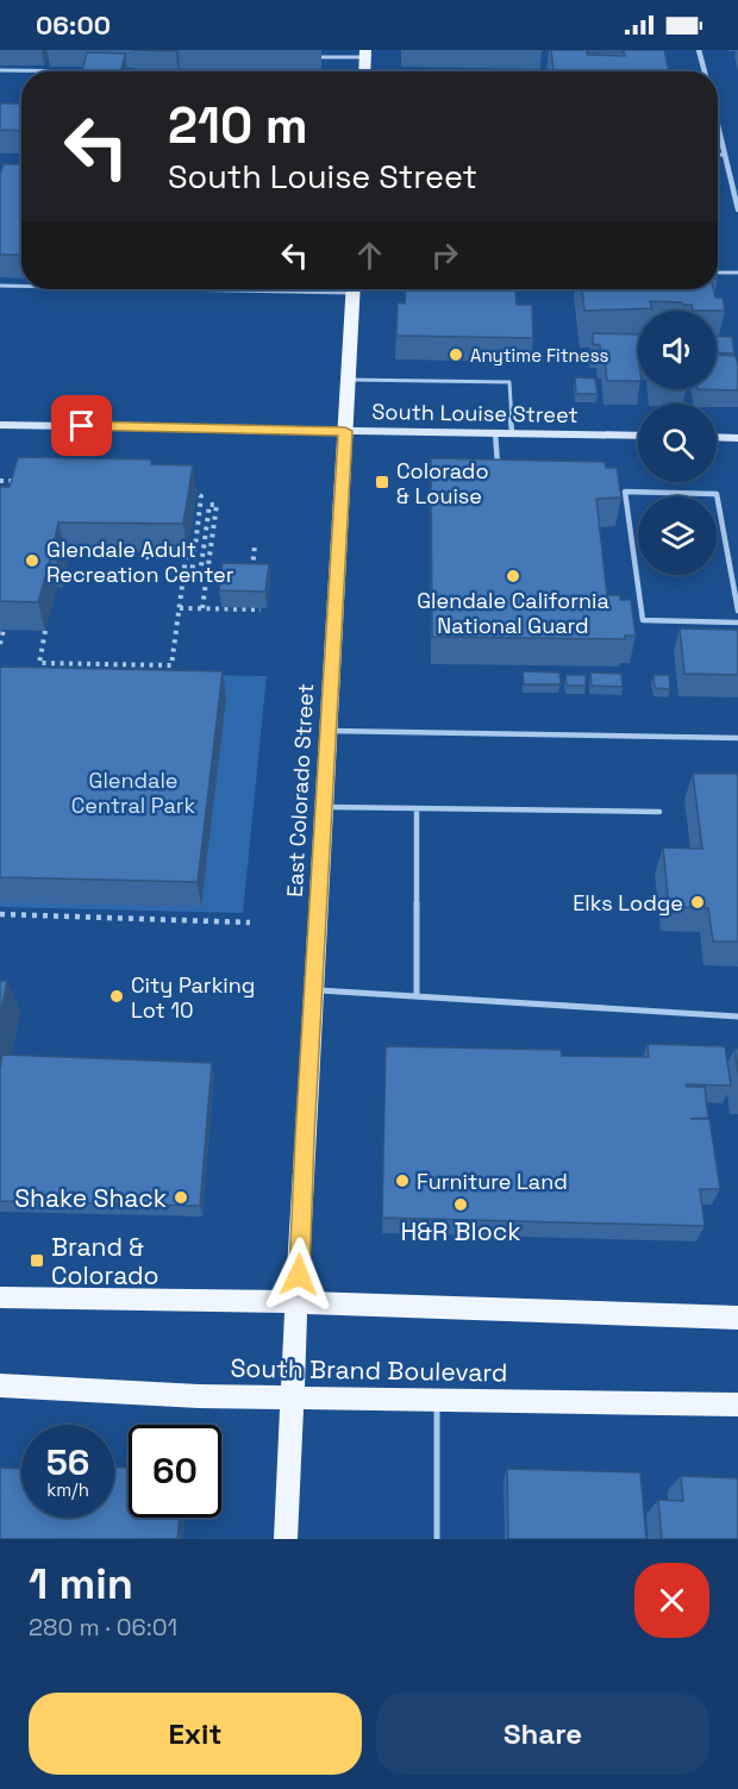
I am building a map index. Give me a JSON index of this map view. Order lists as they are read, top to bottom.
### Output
{
  "streets": {
    "main road": ["East Colorado Street", "South Brand Boulevard"],
    "street": ["South Louise Street"]
  },
  "crossings": [
    ["South Louise Street", "East Colorado Street"],
    ["East Colorado Street", "South Brand Boulevard"]
  ],
  "parks": ["Glendale Central Park"],
  "places": {
    "other": [
      "Anytime Fitness",
      "Glendale Adult Recreation Center",
      "Glendale California National Guard",
      "Elks Lodge",
      "City Parking Lot 10",
      "Furniture Land",
      "Shake Shack",
      "H&R Block"
    ],
    "transit": ["Colorado & Louise", "Brand & Colorado"]
  },
  "page": {
    "status": "06:00",
    "turn": ["210 m", "South Louise Street"],
    "speed": "56 km/h",
    "limit": "60",
    "heading": ["1 min", "280 m · 06:01"],
    "buttons": ["Exit", "Share"]
  }
}
